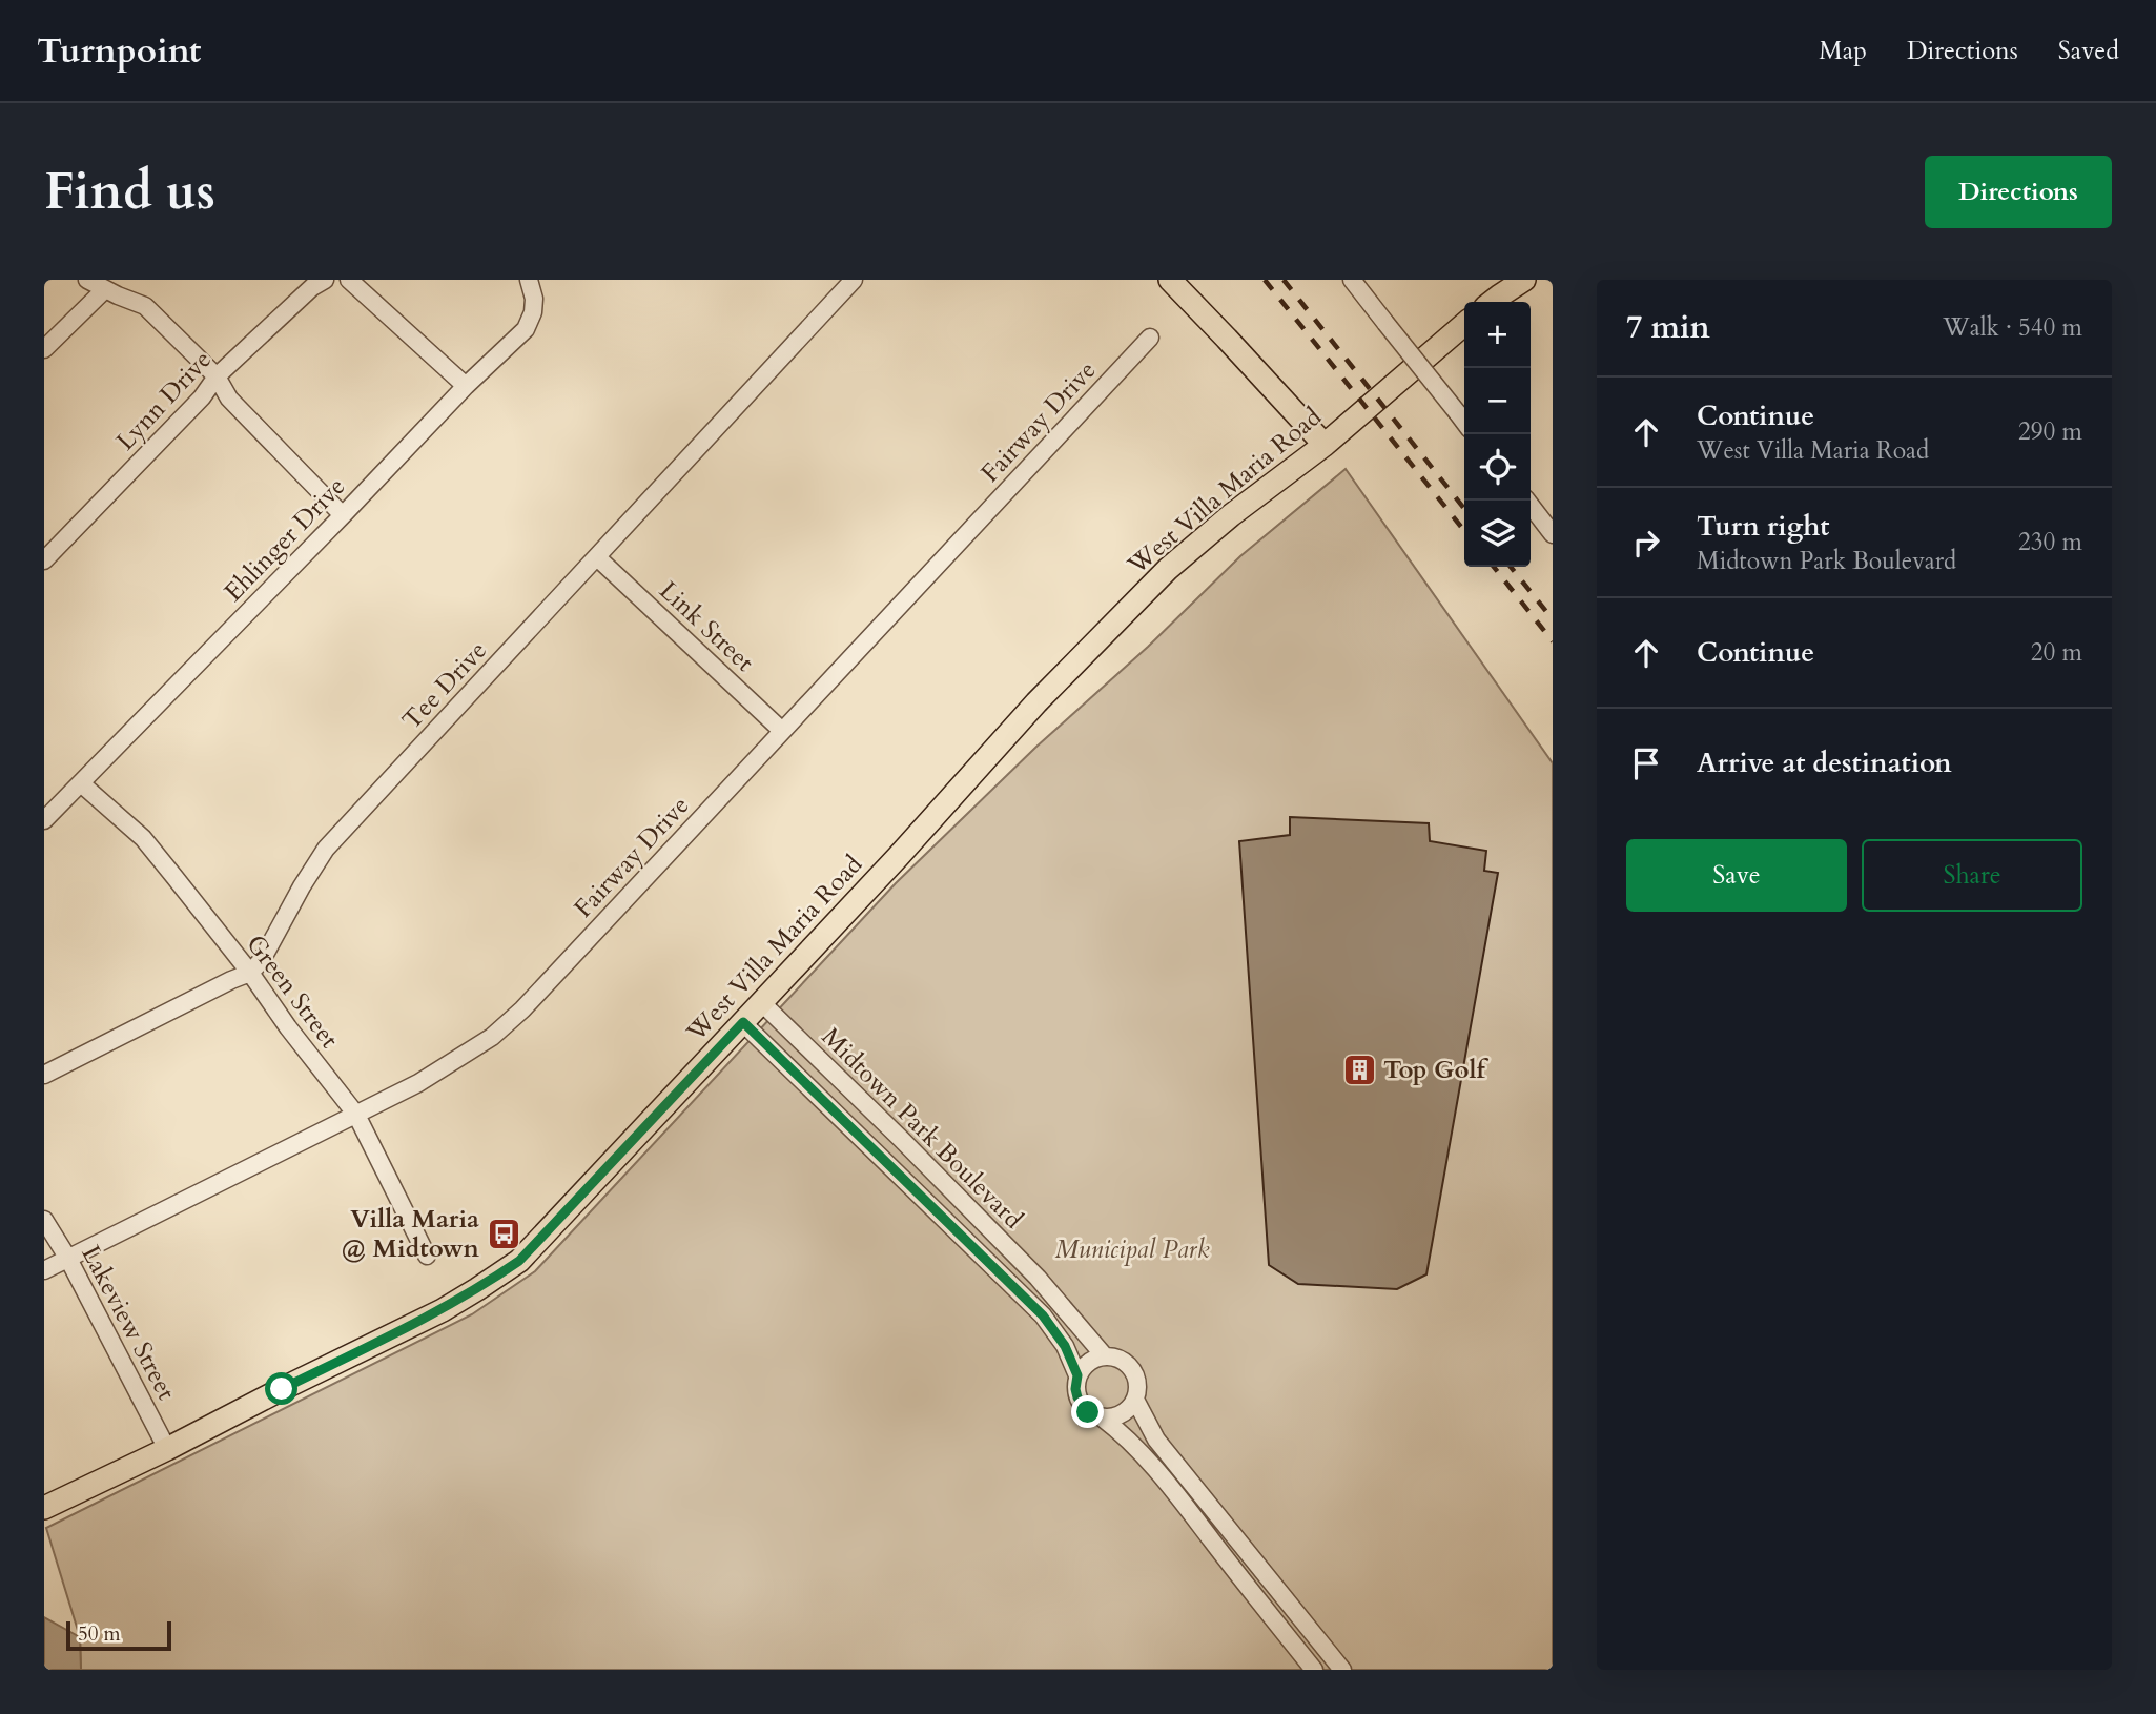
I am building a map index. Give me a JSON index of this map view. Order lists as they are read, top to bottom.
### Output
{
  "streets": {
    "main road": ["West Villa Maria Road"],
    "street": [
      "Lynn Drive",
      "Fairway Drive",
      "Ehlinger Drive",
      "Link Street",
      "Tee Drive",
      "Green Street",
      "Midtown Park Boulevard",
      "Lakeview Street"
    ]
  },
  "crossings": [
    ["Fairway Drive", "Link Street"],
    ["Fairway Drive", "Green Street"],
    ["Fairway Drive", "Lakeview Street"],
    ["West Villa Maria Road", "Midtown Park Boulevard"],
    ["West Villa Maria Road", "Lakeview Street"],
    ["Ehlinger Drive", "Green Street"],
    ["Link Street", "Tee Drive"],
    ["Tee Drive", "Green Street"]
  ],
  "parks": ["Municipal Park"],
  "places": {
    "building": ["Top Golf"],
    "bus stop": ["Villa Maria @ Midtown"]
  },
  "scale_bar": "50 m",
  "page": {
    "header": "Turnpoint",
    "nav": ["Map", "Directions", "Saved"],
    "buttons": [
      "Directions",
      ["Save", "Share"]
    ],
    "title": "Find us",
    "heading": ["7 min", "Walk · 540 m"],
    "map_buttons": ["+", "−"],
    "list": [
      ["Continue", "West Villa Maria Road", "290 m"],
      ["Turn right", "Midtown Park Boulevard", "230 m"],
      ["Continue", "20 m"],
      "Arrive at destination"
    ],
    "scale": "50 m"
  }
}
